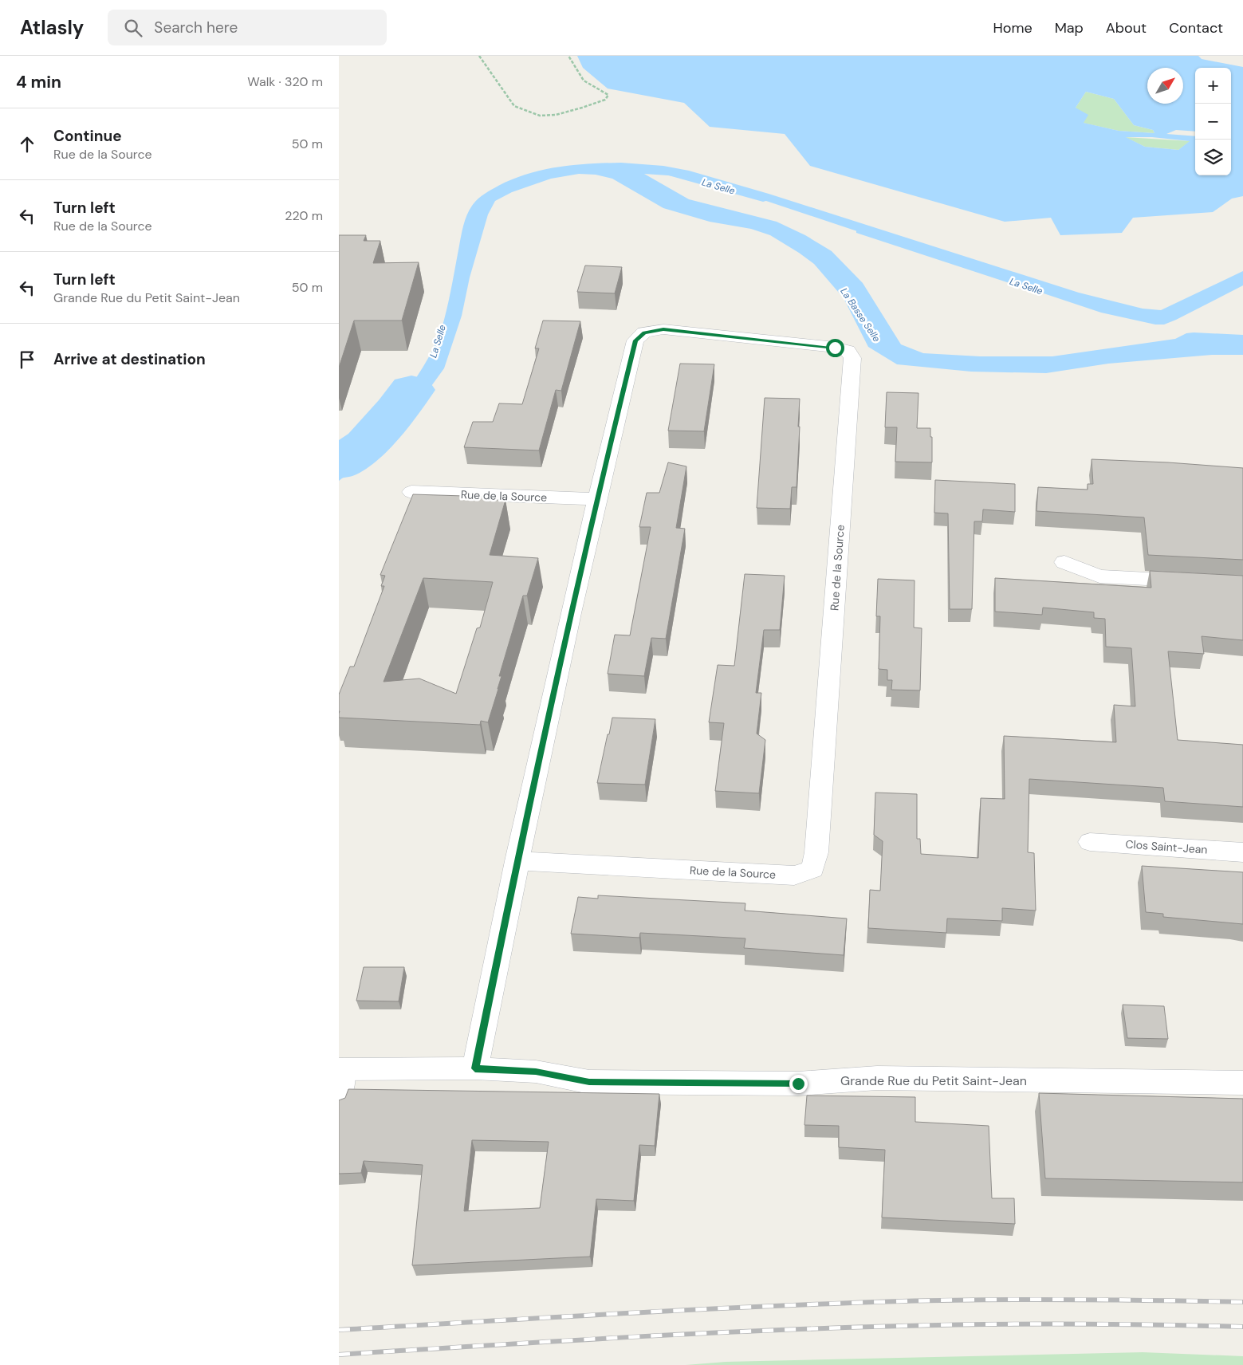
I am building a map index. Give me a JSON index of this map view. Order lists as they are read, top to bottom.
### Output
{
  "streets": {
    "street": ["Rue de la Source", "Clos Saint-Jean", "Grande Rue du Petit Saint-Jean"]
  },
  "crossings": [
    ["Rue de la Source", "Grande Rue du Petit Saint-Jean"]
  ],
  "water": ["La Selle", "La Basse Selle"],
  "north": "top right",
  "page": {
    "header": "Atlasly",
    "search": "Search here",
    "nav": [
      "Home",
      "Map",
      "About",
      "Contact"
    ],
    "heading": ["4 min", "Walk · 320 m"],
    "map_buttons": ["+", "−"],
    "list": [
      ["Continue", "Rue de la Source", "50 m"],
      ["Turn left", "Rue de la Source", "220 m"],
      ["Turn left", "Grande Rue du Petit Saint-Jean", "50 m"],
      "Arrive at destination"
    ]
  }
}
